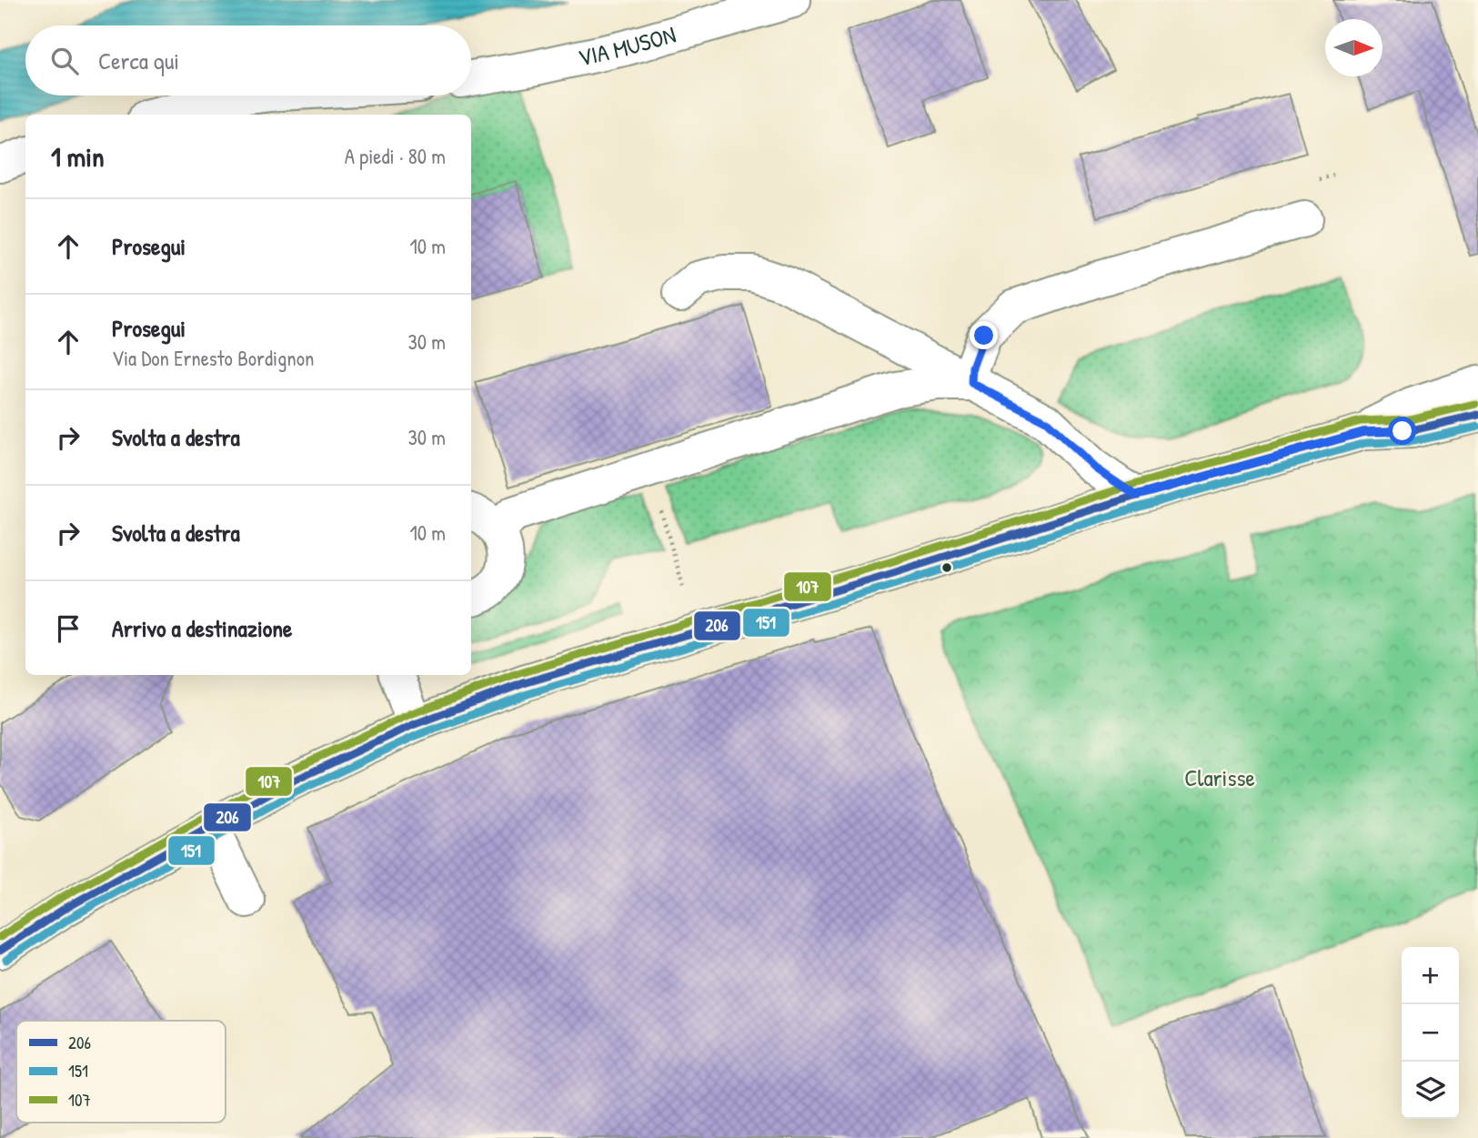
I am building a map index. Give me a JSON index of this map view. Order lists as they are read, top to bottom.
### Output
{
  "streets": {
    "street": ["VIA MUSON"]
  },
  "parks": ["Clarisse"],
  "lines": ["transit line 107", "transit line 206", "transit line 151"],
  "legend": ["206", "151", "107"],
  "north": "right",
  "page": {
    "search": "Cerca qui",
    "heading": ["1 min", "A piedi · 80 m"],
    "list": [
      ["Prosegui", "10 m"],
      ["Prosegui", "Via Don Ernesto Bordignon", "30 m"],
      ["Svolta a destra", "30 m"],
      ["Svolta a destra", "10 m"],
      "Arrivo a destinazione"
    ],
    "map_buttons": ["+", "−"]
  }
}
